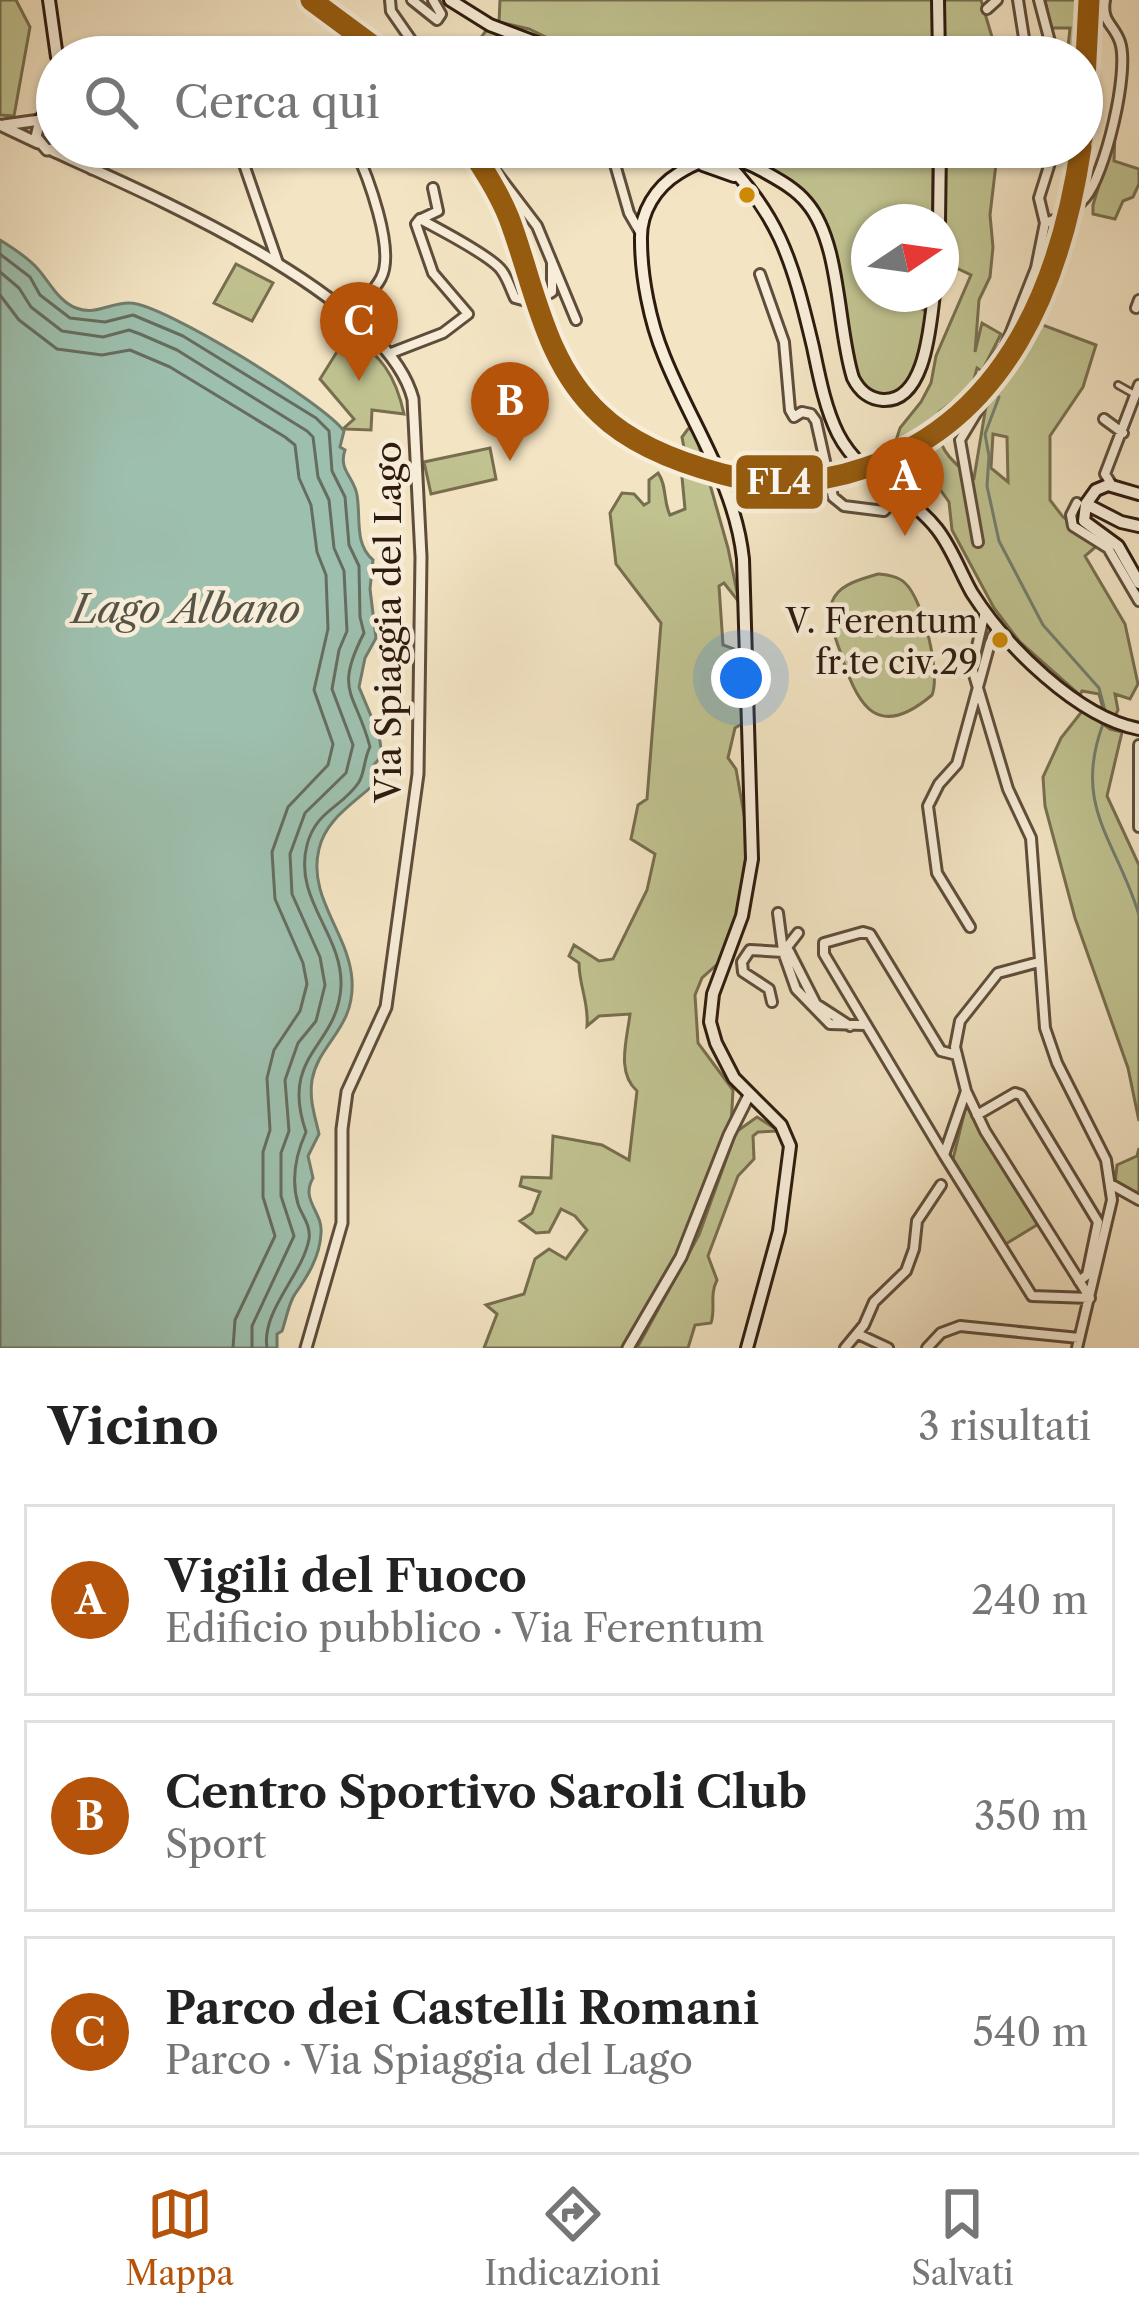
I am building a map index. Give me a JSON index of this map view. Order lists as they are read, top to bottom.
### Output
{
  "streets": {
    "street": ["Via Spiaggia del Lago"]
  },
  "water": ["Lago Albano"],
  "places": ["V. Ferentum fr.te civ.29"],
  "lines": ["transit line FL4"],
  "north": "right",
  "page": {
    "search": "Cerca qui",
    "pins": ["C", "B", "A"],
    "heading": ["Vicino", "3 risultati"],
    "list": [
      {
        "mark": "A",
        "name": "Vigili del Fuoco",
        "note": "Edificio pubblico · Via Ferentum",
        "value": "240 m"
      },
      {
        "mark": "B",
        "name": "Centro Sportivo Saroli Club",
        "note": "Sport",
        "value": "350 m"
      },
      {
        "mark": "C",
        "name": "Parco dei Castelli Romani",
        "note": "Parco · Via Spiaggia del Lago",
        "value": "540 m"
      }
    ],
    "nav": ["Mappa", "Indicazioni", "Salvati"]
  }
}
